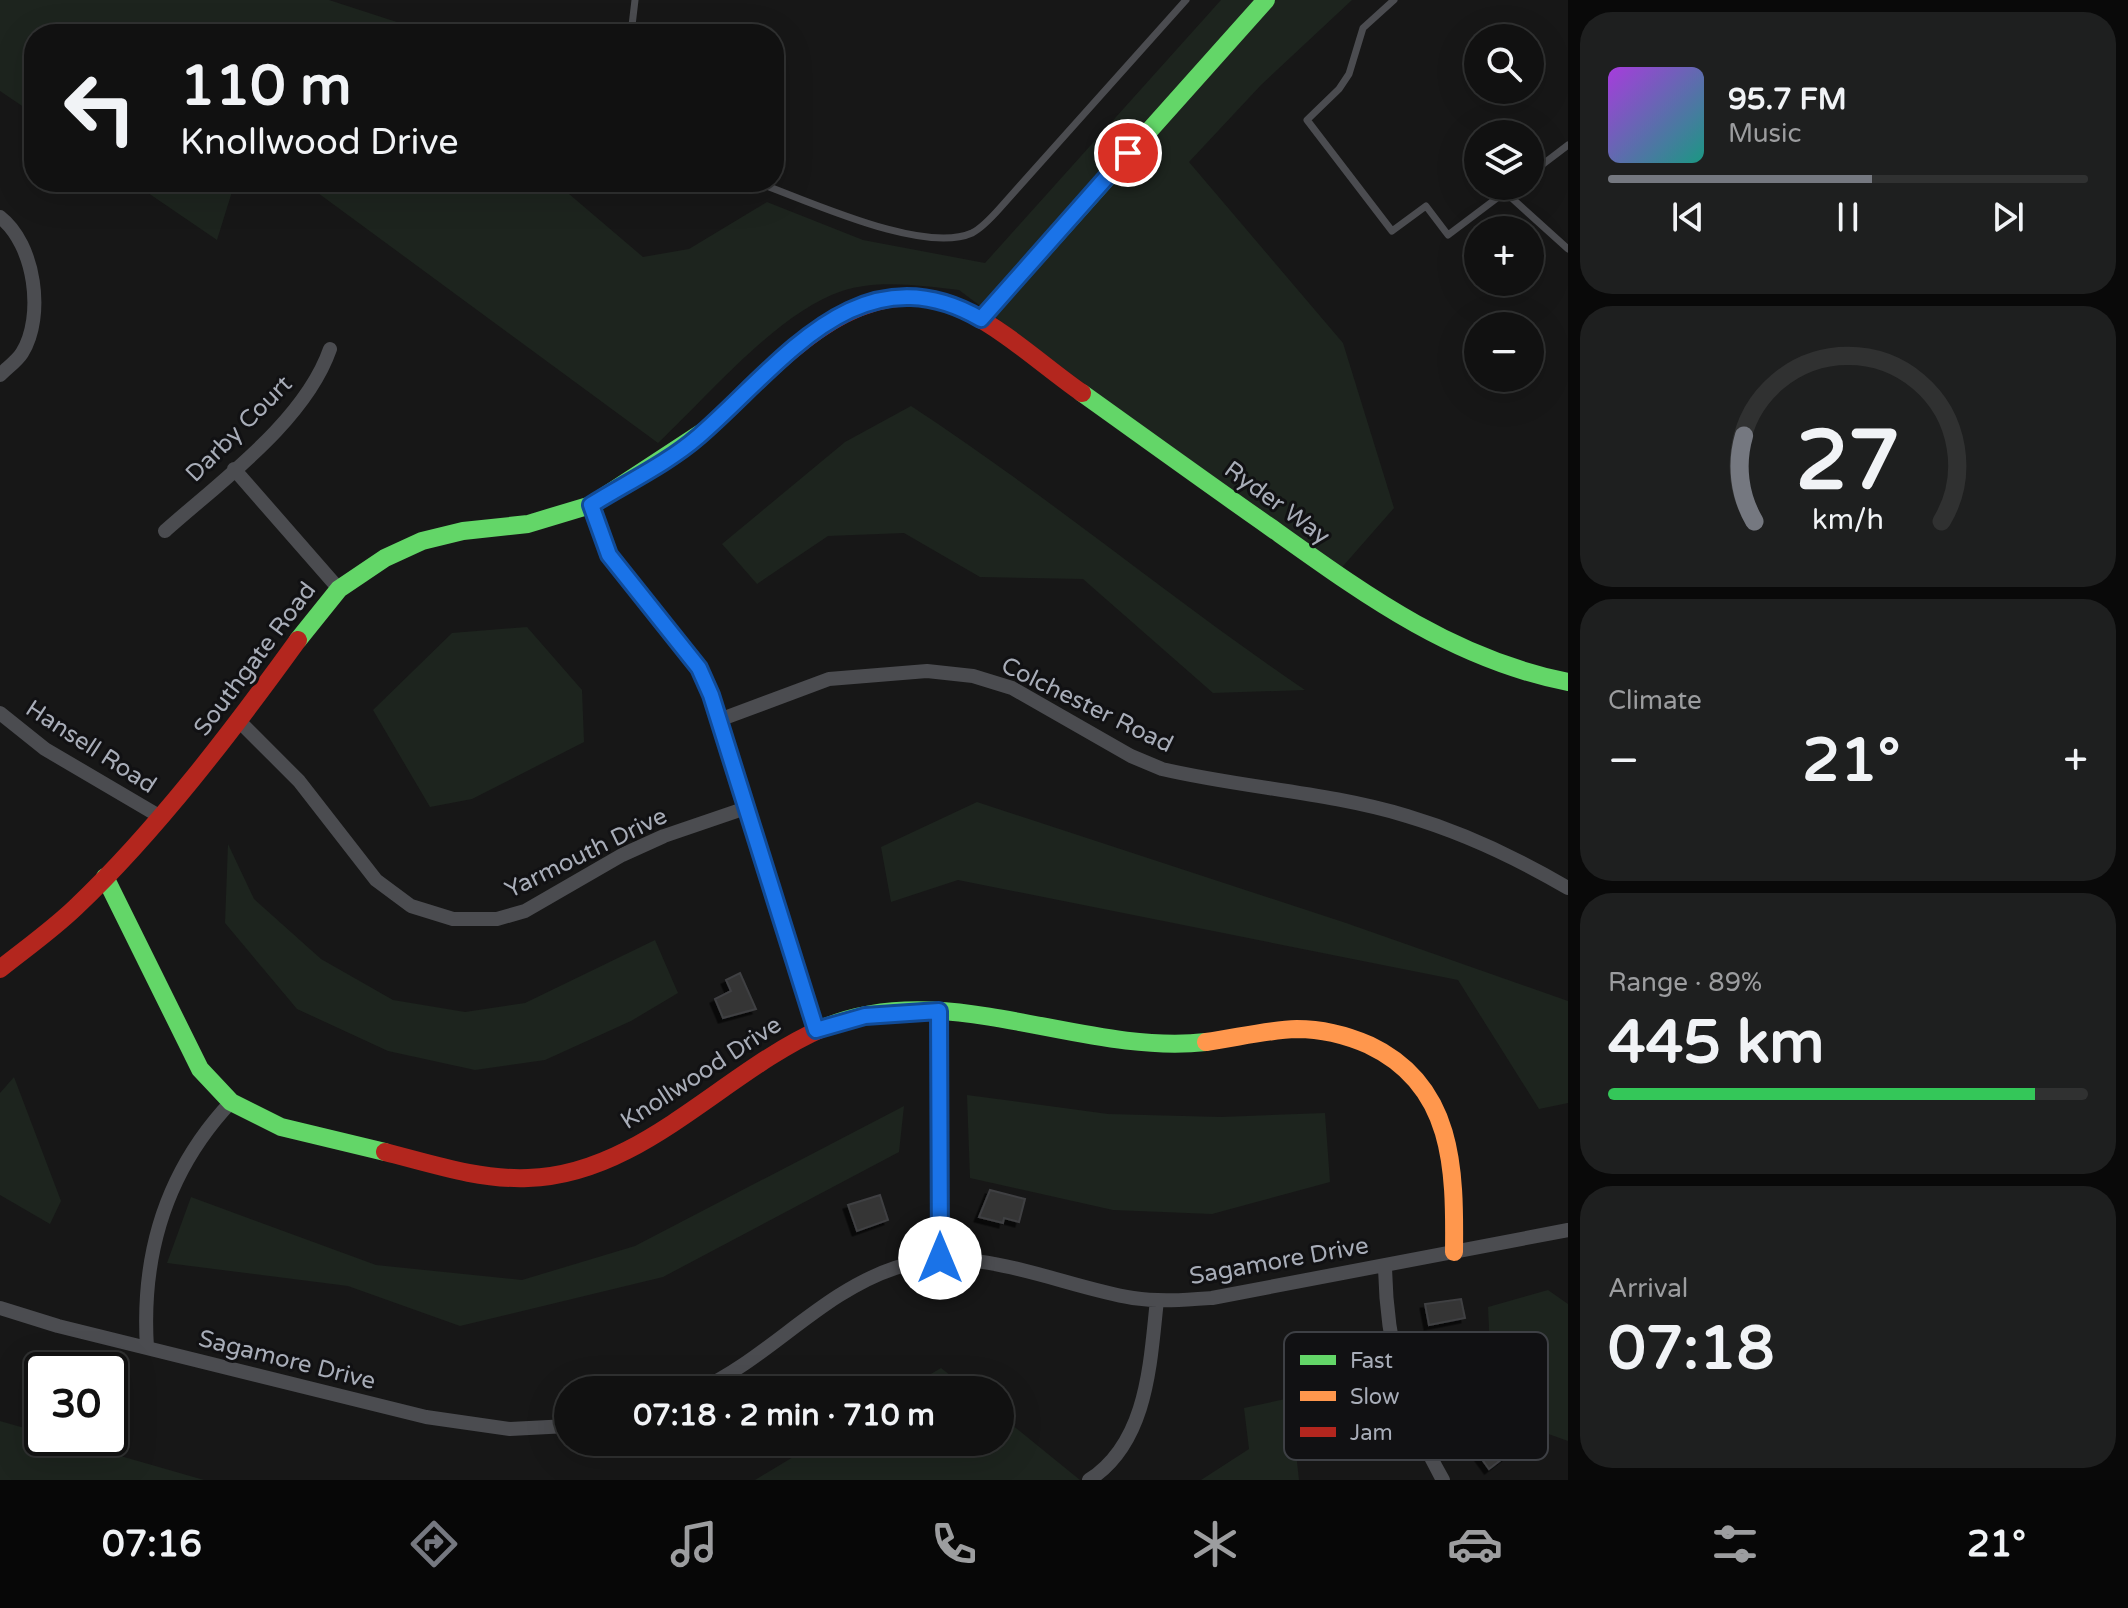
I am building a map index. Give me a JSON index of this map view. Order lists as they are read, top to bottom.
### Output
{
  "streets": {
    "street": [
      "Darby Court",
      "Ryder Way",
      "Southgate Road",
      "Colchester Road",
      "Hansell Road",
      "Yarmouth Drive",
      "Knollwood Drive",
      "Sagamore Drive"
    ]
  },
  "crossings": [
    ["Ryder Way", "Southgate Road"],
    ["Southgate Road", "Hansell Road"],
    ["Southgate Road", "Yarmouth Drive"],
    ["Southgate Road", "Knollwood Drive"],
    ["Knollwood Drive", "Sagamore Drive"]
  ],
  "legend": ["Fast", "Slow", "Jam"],
  "page": {
    "map_buttons": ["+", "−"],
    "turn": ["110 m", "Knollwood Drive"],
    "song": ["95.7 FM", "Music"],
    "tile": [
      "Climate",
      ["Range · 89%", "445 km"],
      ["Arrival", "07:18"]
    ],
    "heat": ["−", "21°", "+"],
    "limit": "30",
    "trip": "07:18 · 2 min · 710 m",
    "tabs": ["07:16", "21°"],
    "gauge": ["27", "km/h"]
  }
}
